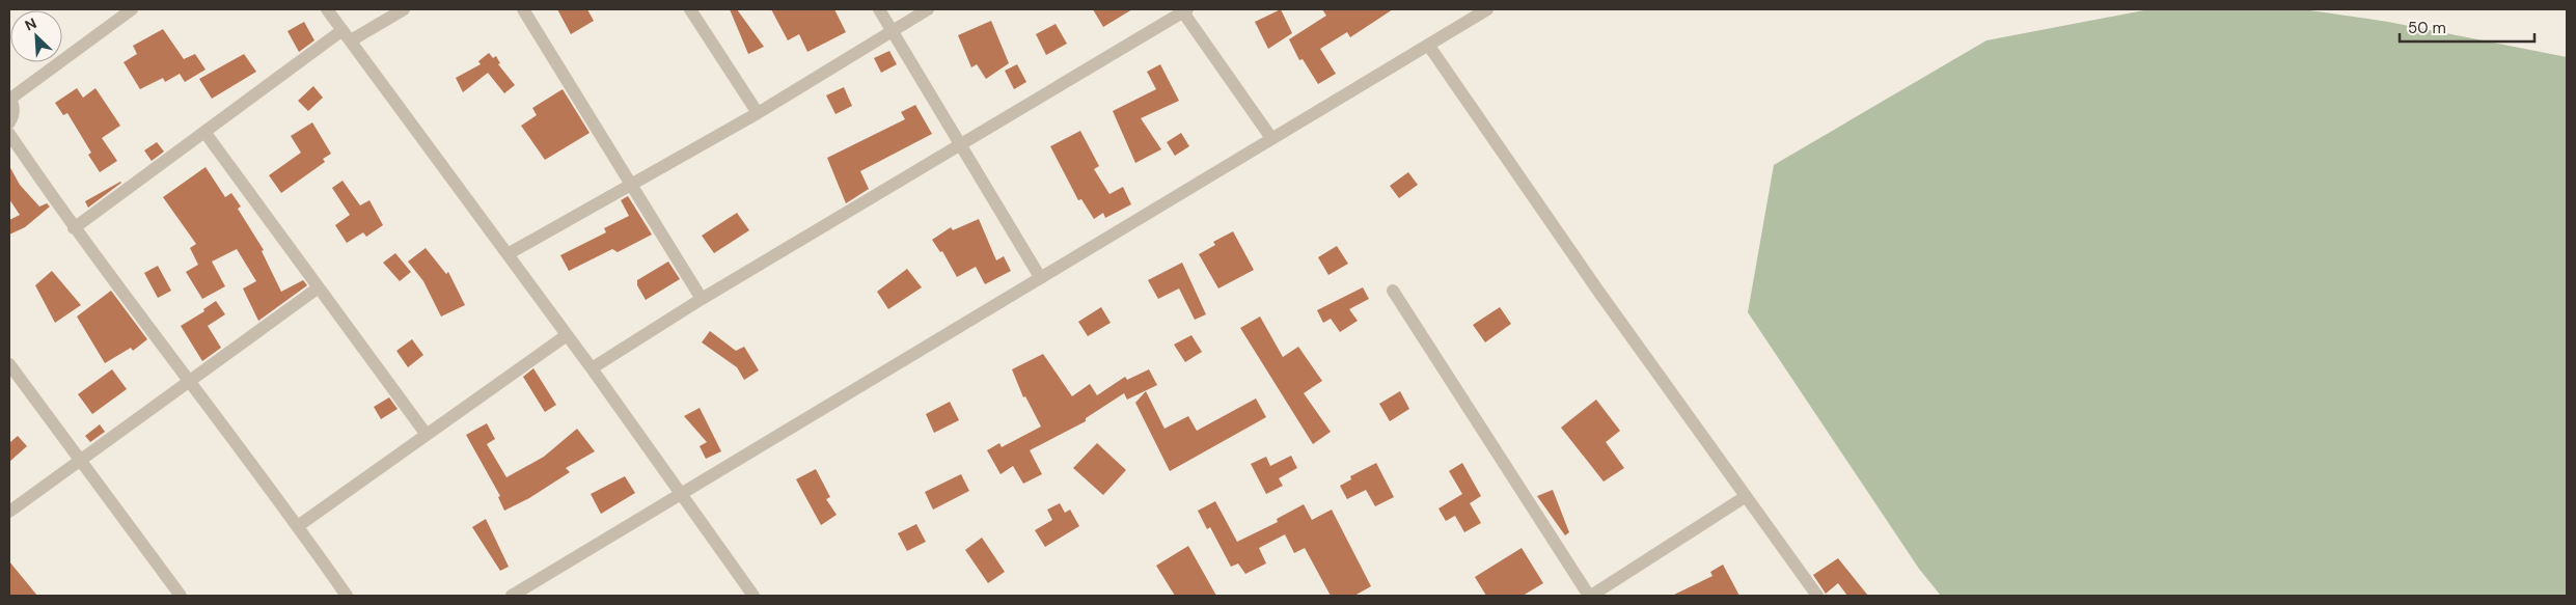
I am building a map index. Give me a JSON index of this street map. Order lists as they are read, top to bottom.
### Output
{
  "scale_bar": "50 m",
  "north": "top left"
}
